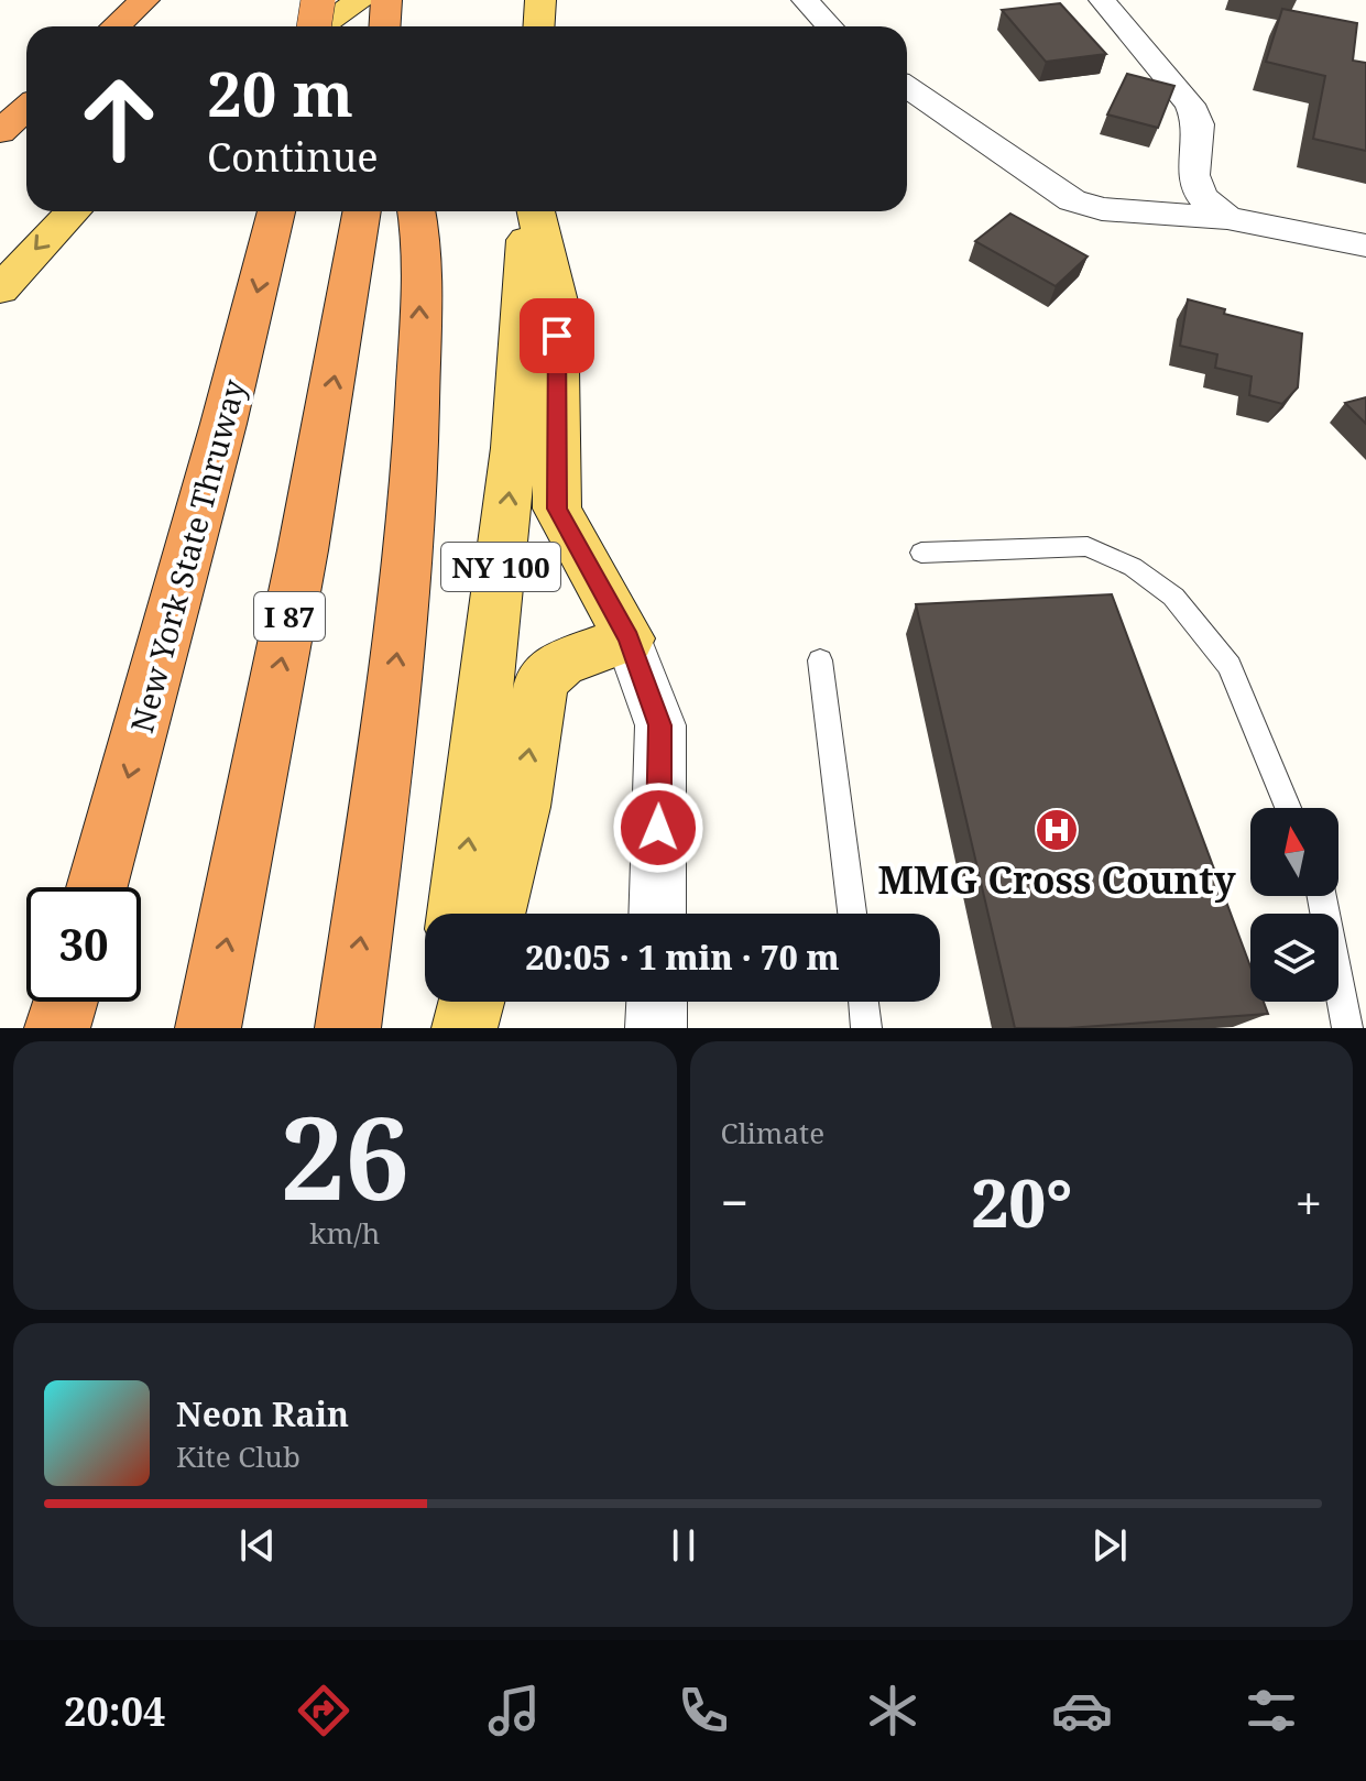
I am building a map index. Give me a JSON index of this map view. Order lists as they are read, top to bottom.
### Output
{
  "streets": {
    "highway": ["New York State Thruway", "I 87"],
    "main road": ["NY 100"]
  },
  "places": {
    "hospital": ["MMG Cross County"]
  },
  "north": "top",
  "page": {
    "turn": ["20 m", "Continue"],
    "limit": "30",
    "trip": "20:05 · 1 min · 70 m",
    "tile": [
      ["26", "km/h"],
      "Climate"
    ],
    "heat": ["−", "20°", "+"],
    "song": ["Neon Rain", "Kite Club"],
    "tabs": "20:04"
  }
}
